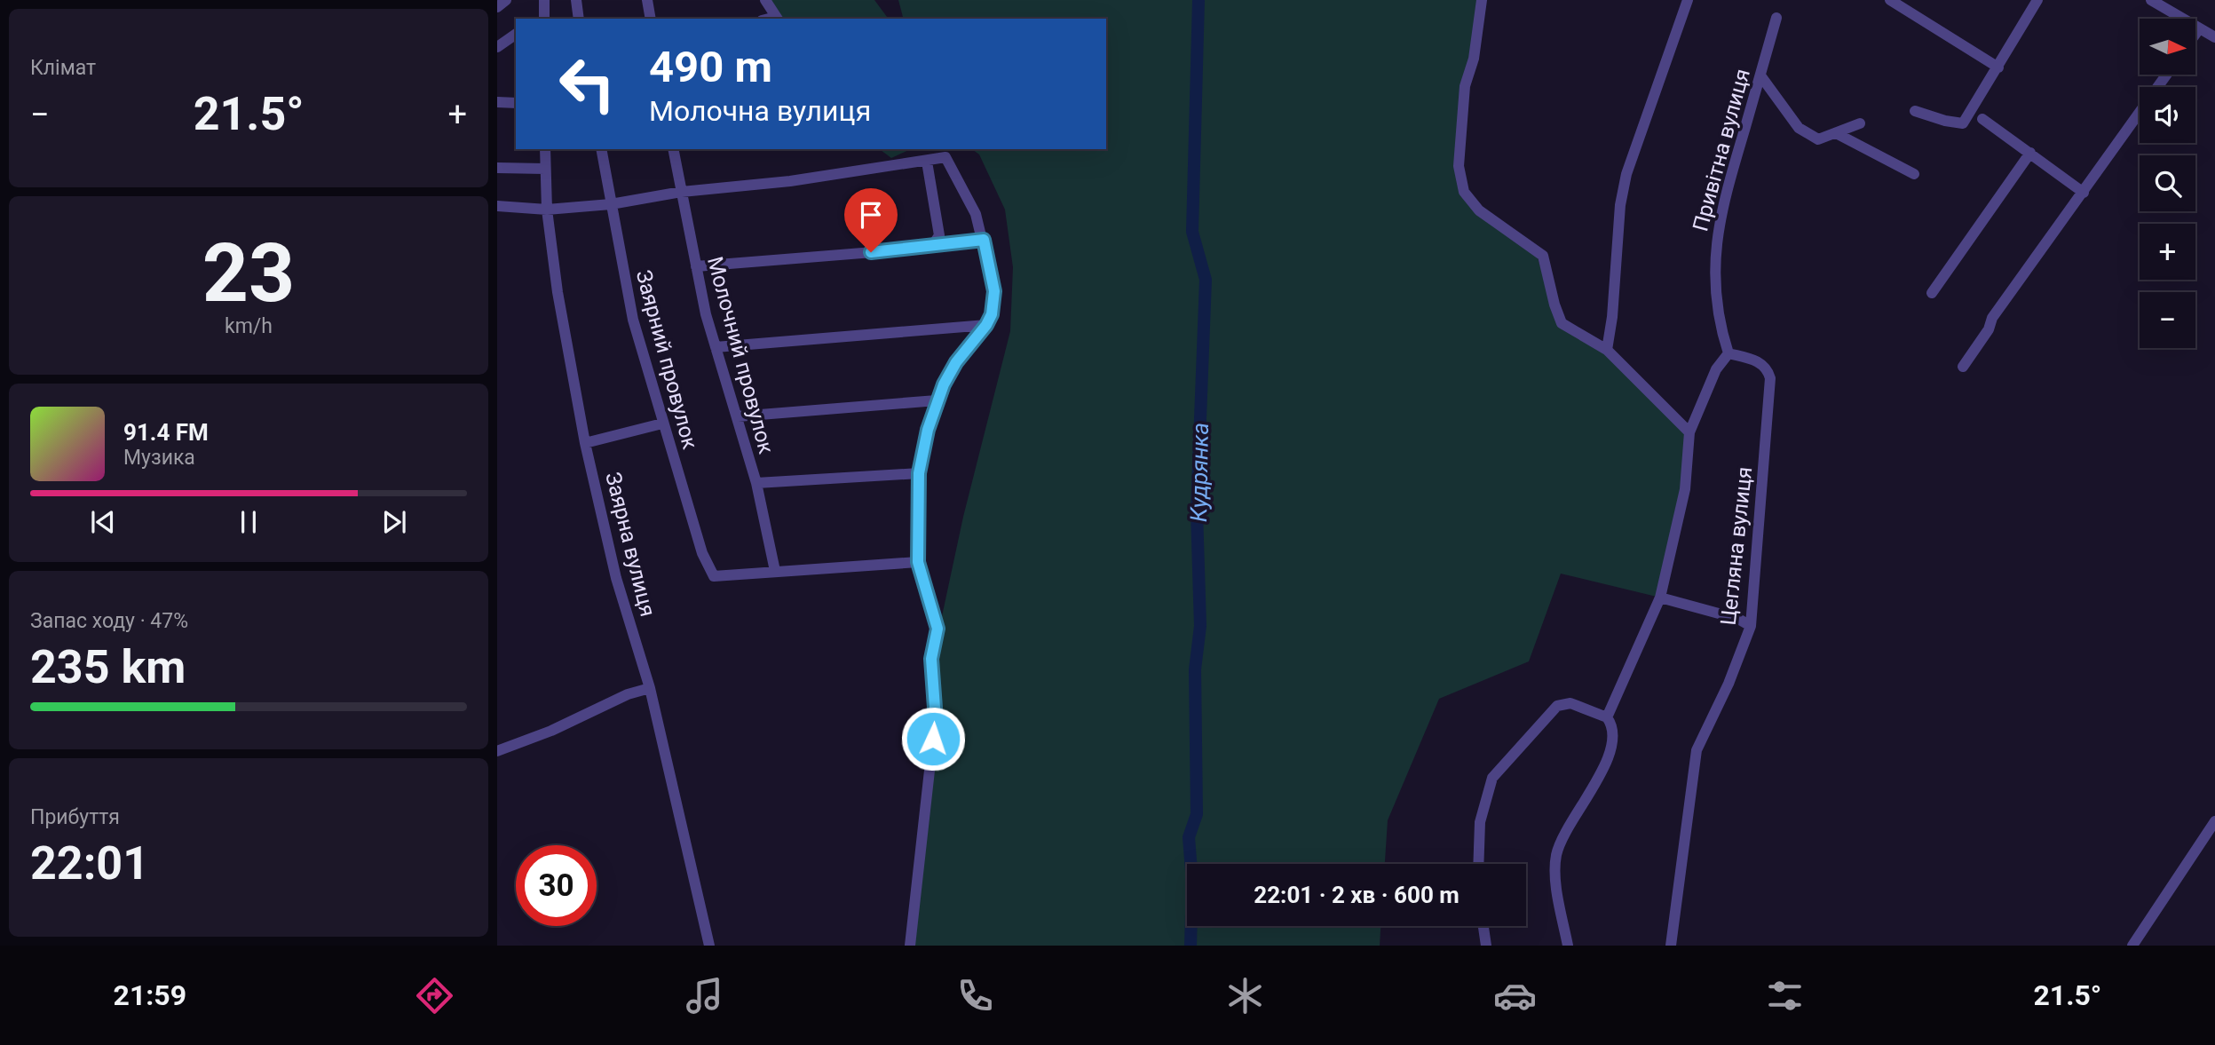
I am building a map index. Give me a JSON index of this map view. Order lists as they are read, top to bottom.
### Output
{
  "streets": {
    "street": [
      "Привітна вулиця",
      "Молочний провулок",
      "Заярний провулок",
      "Заярна вулиця",
      "Цегляна вулиця"
    ]
  },
  "crossings": [
    ["Привітна вулиця", "Цегляна вулиця"],
    ["Молочний провулок", "Заярний провулок"]
  ],
  "water": ["Кудрянка"],
  "north": "right",
  "page": {
    "tile": [
      "Клімат",
      ["23", "km/h"],
      ["Запас ходу · 47%", "235 km"],
      ["Прибуття", "22:01"]
    ],
    "map_buttons": ["+", "−"],
    "turn": ["490 m", "Молочна вулиця"],
    "heat": ["−", "21.5°", "+"],
    "song": ["91.4 FM", "Музика"],
    "limit": "30",
    "trip": "22:01 · 2 хв · 600 m",
    "tabs": ["21:59", "21.5°"]
  }
}
